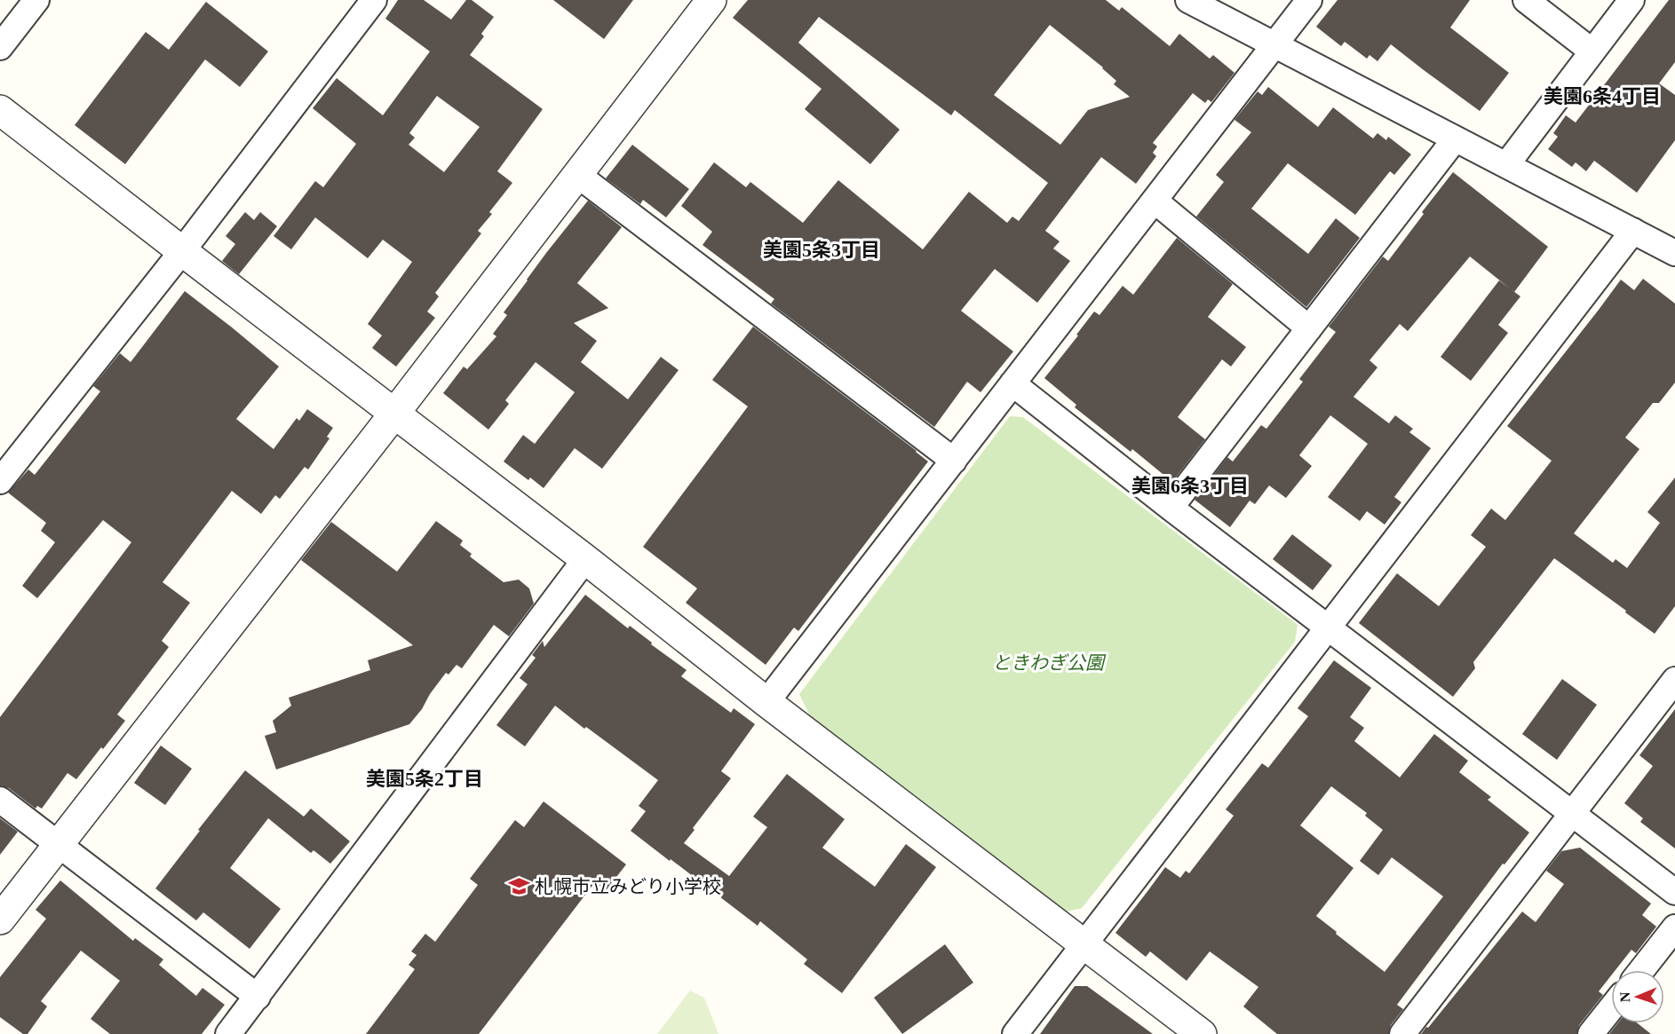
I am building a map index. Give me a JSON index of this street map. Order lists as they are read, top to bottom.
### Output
{
  "districts": [
    "美園6条4丁目",
    "美園5条3丁目",
    "美園6条3丁目",
    "美園5条2丁目"
  ],
  "parks": ["ときわぎ公園"],
  "places": {
    "school or university": ["札幌市立みどり小学校"]
  },
  "north": "left"
}
